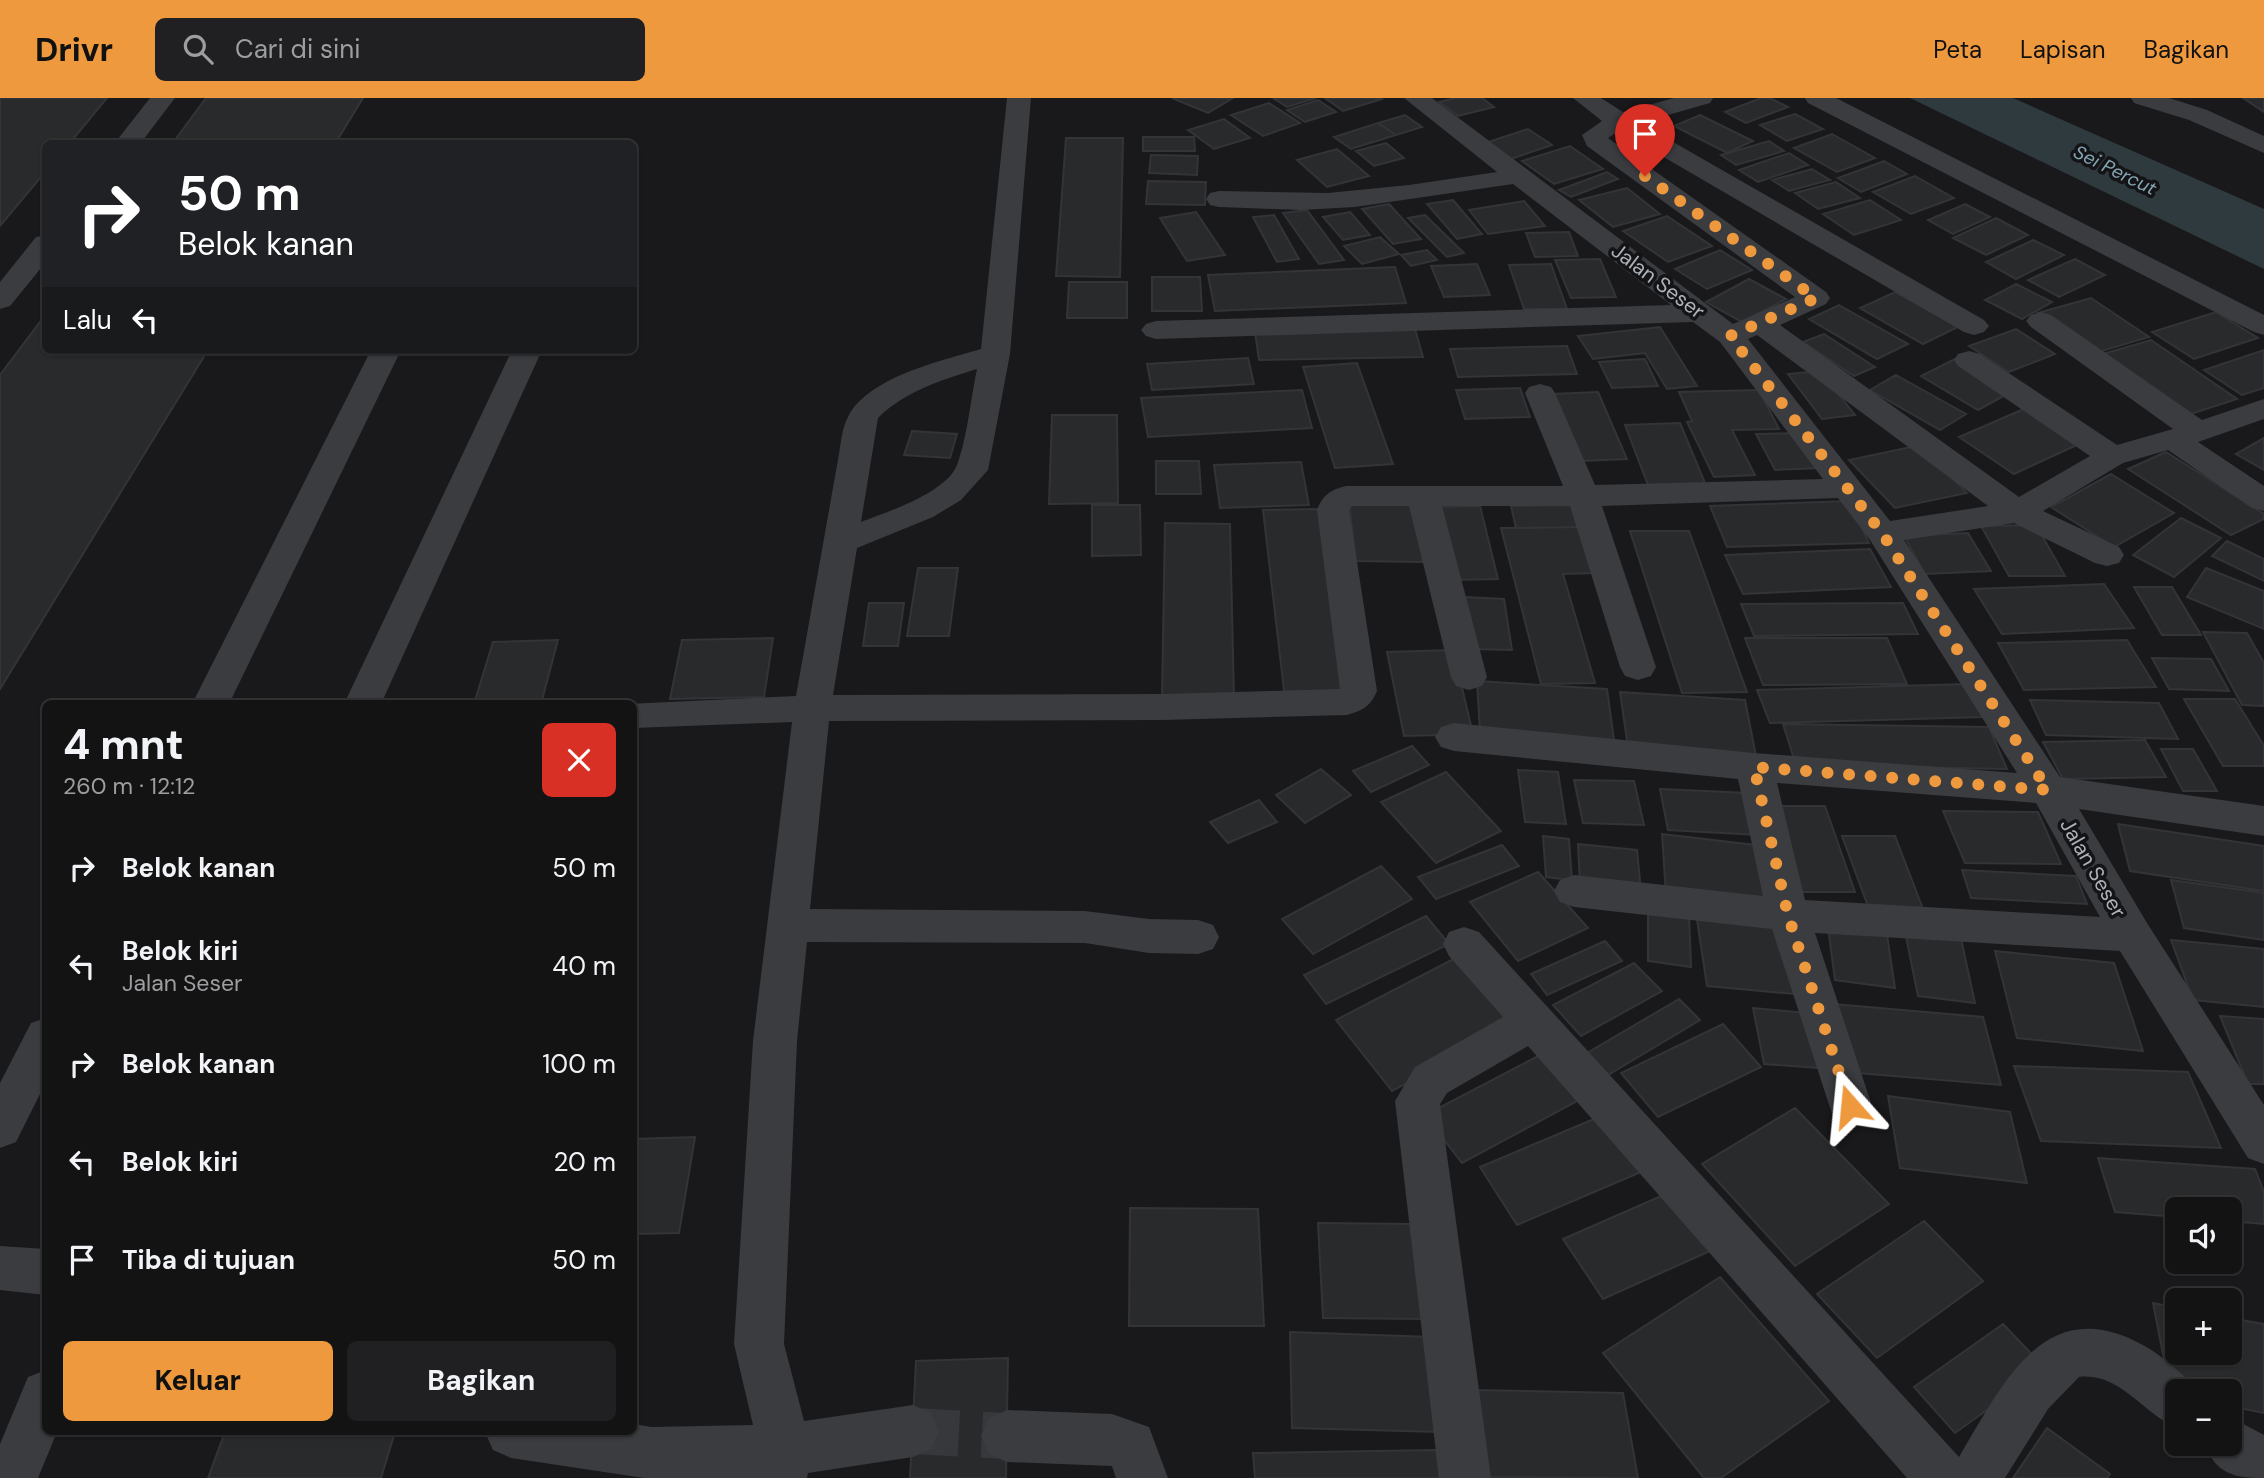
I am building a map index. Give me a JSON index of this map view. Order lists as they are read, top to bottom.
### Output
{
  "streets": {
    "street": ["Jalan Seser"]
  },
  "water": ["Sei Percut"],
  "page": {
    "header": "Drivr",
    "search": "Cari di sini",
    "nav": ["Peta", "Lapisan", "Bagikan"],
    "turn": ["50 m", "Belok kanan"],
    "then": "Lalu",
    "heading": ["4 mnt", "260 m · 12:12"],
    "list": [
      {
        "name": "Belok kanan",
        "value": "50 m"
      },
      {
        "name": "Belok kiri",
        "note": "Jalan Seser",
        "value": "40 m"
      },
      {
        "name": "Belok kanan",
        "value": "100 m"
      },
      {
        "name": "Belok kiri",
        "value": "20 m"
      },
      {
        "name": "Tiba di tujuan",
        "value": "50 m"
      }
    ],
    "map_buttons": ["+", "−"],
    "buttons": ["Keluar", "Bagikan"]
  }
}
